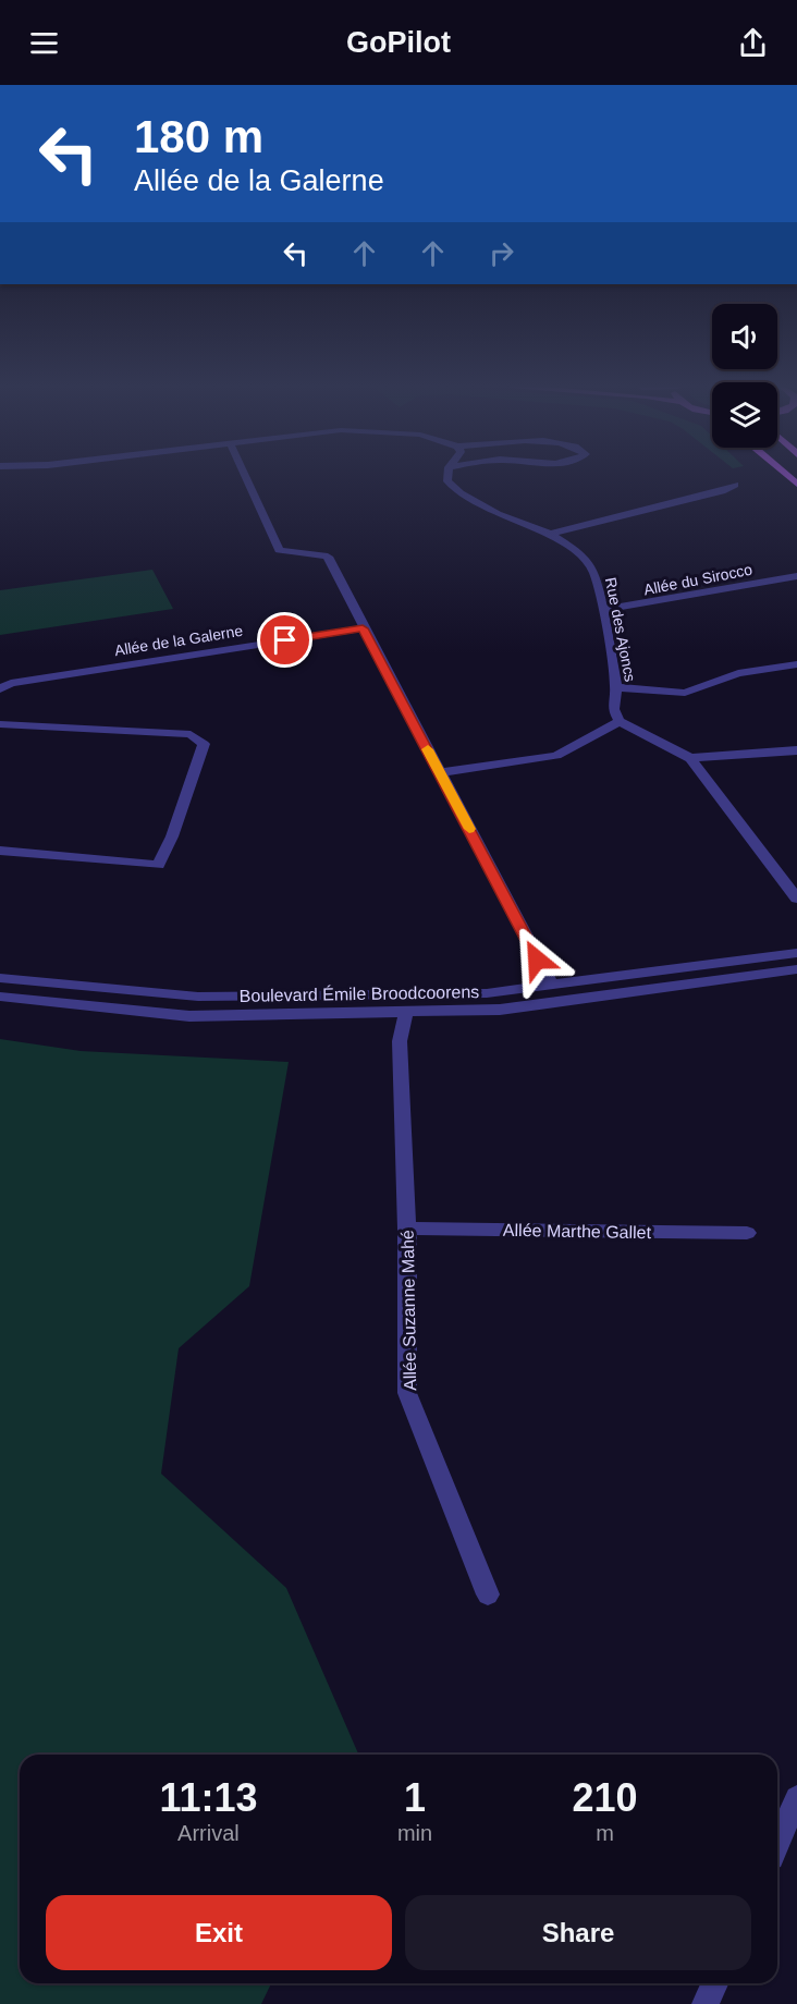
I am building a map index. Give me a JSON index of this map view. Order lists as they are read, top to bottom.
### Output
{
  "streets": {
    "street": [
      "Allée du Sirocco",
      "Rue des Ajoncs",
      "Allée de la Galerne",
      "Boulevard Émile Broodcoorens",
      "Allée Marthe Gallet",
      "Allée Suzanne Mahé"
    ]
  },
  "crossings": [
    ["Allée du Sirocco", "Rue des Ajoncs"],
    ["Boulevard Émile Broodcoorens", "Allée Suzanne Mahé"],
    ["Allée Marthe Gallet", "Allée Suzanne Mahé"]
  ],
  "page": {
    "header": "GoPilot",
    "turn": ["180 m", "Allée de la Galerne"],
    "eta": [
      "11:13",
      "Arrival",
      "1",
      "min",
      "210",
      "m"
    ],
    "buttons": ["Exit", "Share"]
  }
}
